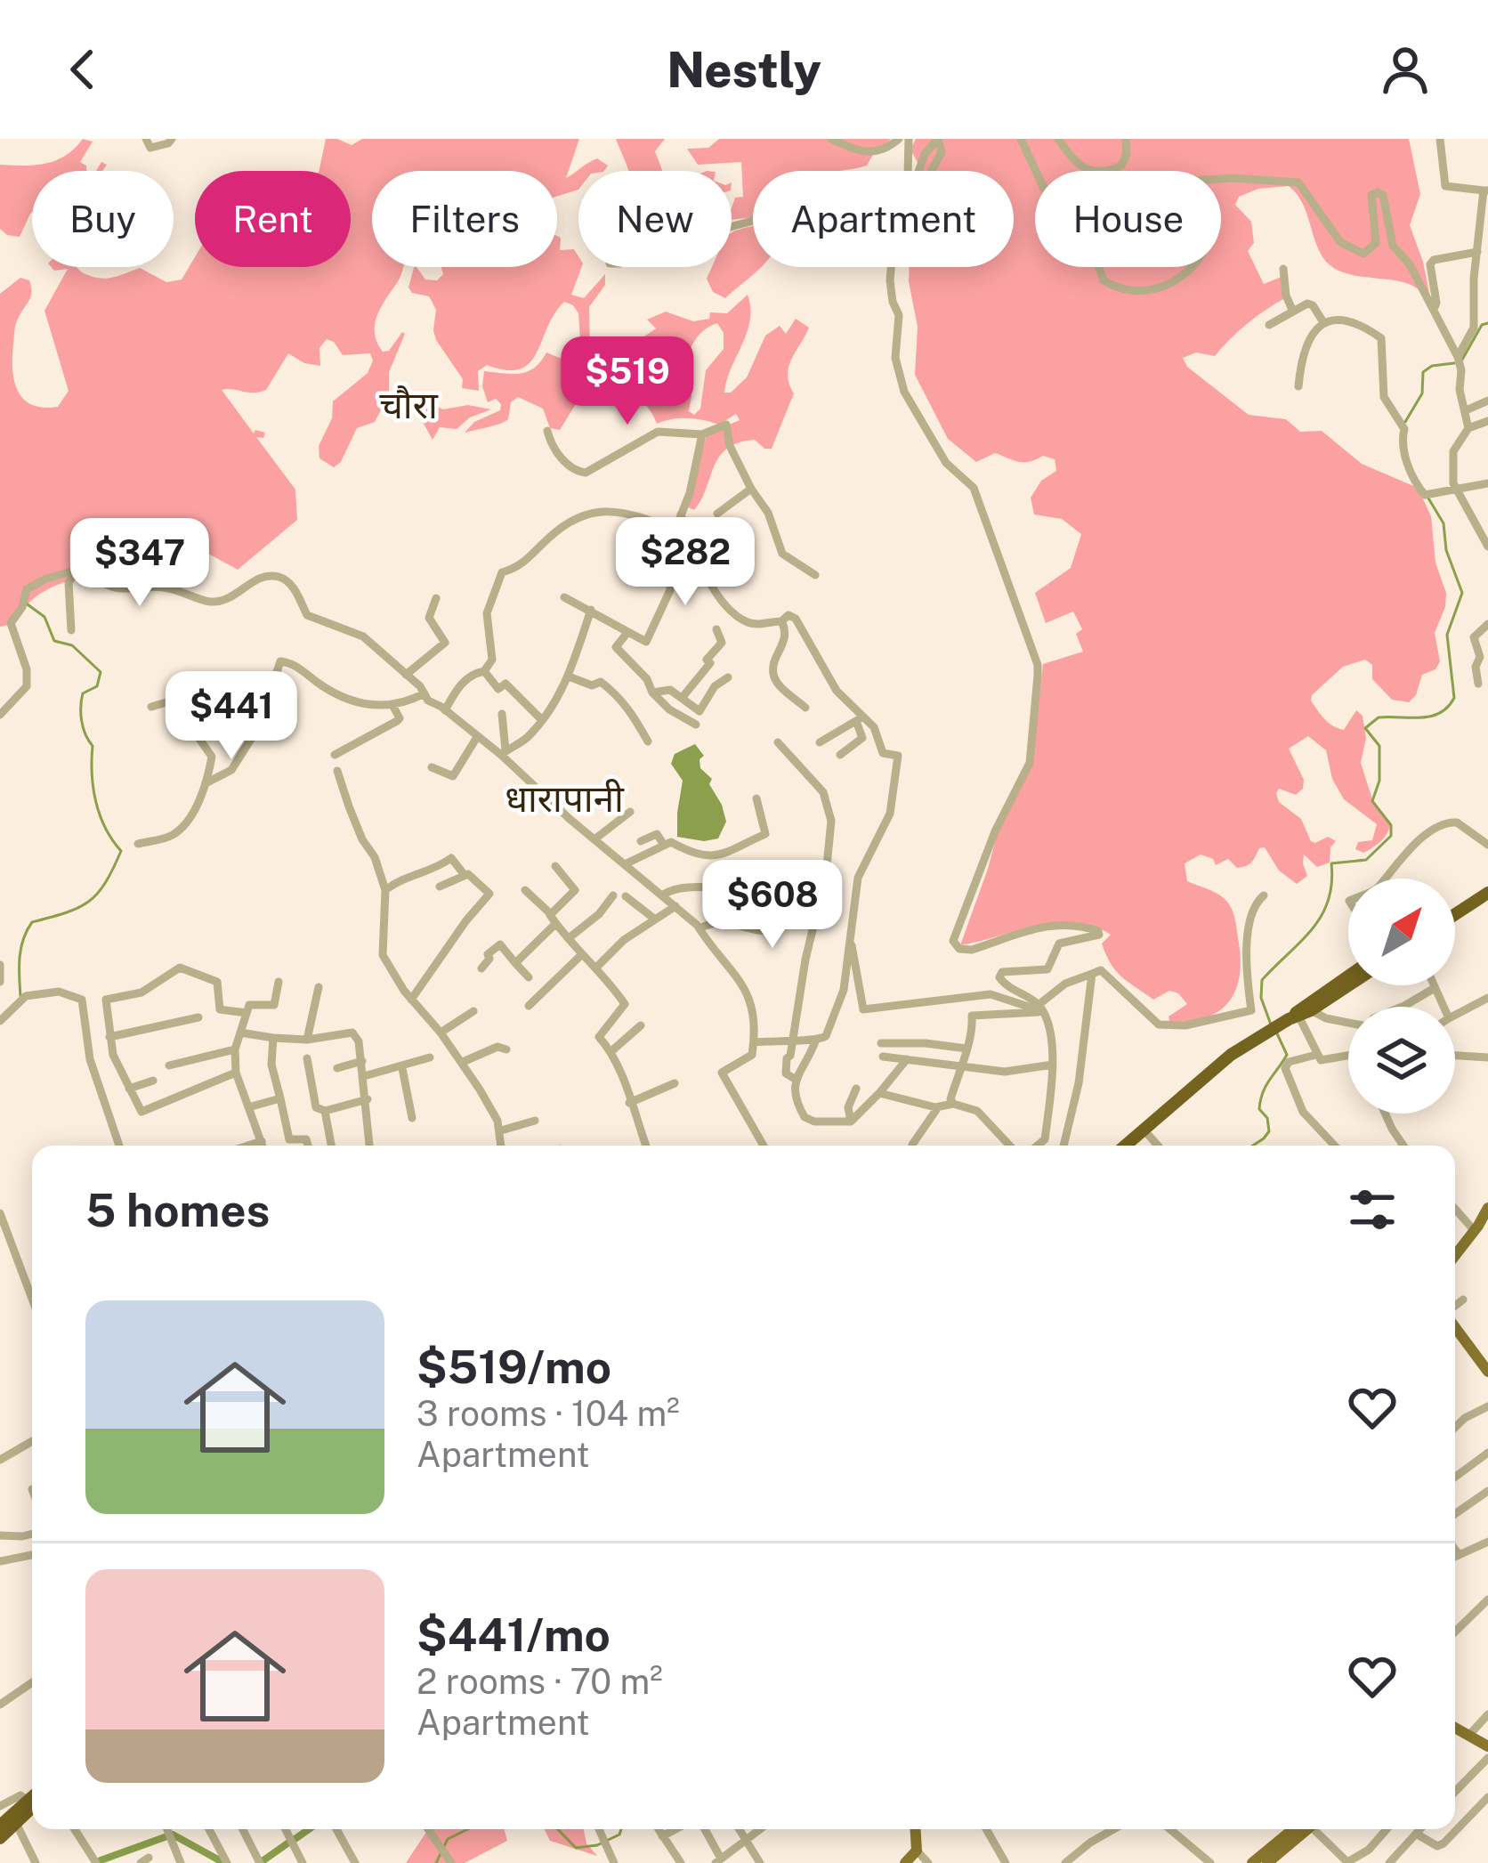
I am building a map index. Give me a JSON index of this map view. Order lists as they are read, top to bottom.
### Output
{
  "districts": ["चौरा", "धारापानी"],
  "north": "top right",
  "page": {
    "header": "Nestly",
    "chip": [
      "Buy",
      "Rent",
      "Filters",
      "New",
      "Apartment",
      "House"
    ],
    "price": [
      "$519",
      "$282",
      "$347",
      "$441",
      "$608"
    ],
    "heading": "5 homes",
    "list": [
      {
        "name": "$519/mo",
        "note": "3 rooms · 104 m² · Apartment"
      },
      {
        "name": "$441/mo",
        "note": "2 rooms · 70 m² · Apartment"
      }
    ]
  }
}
